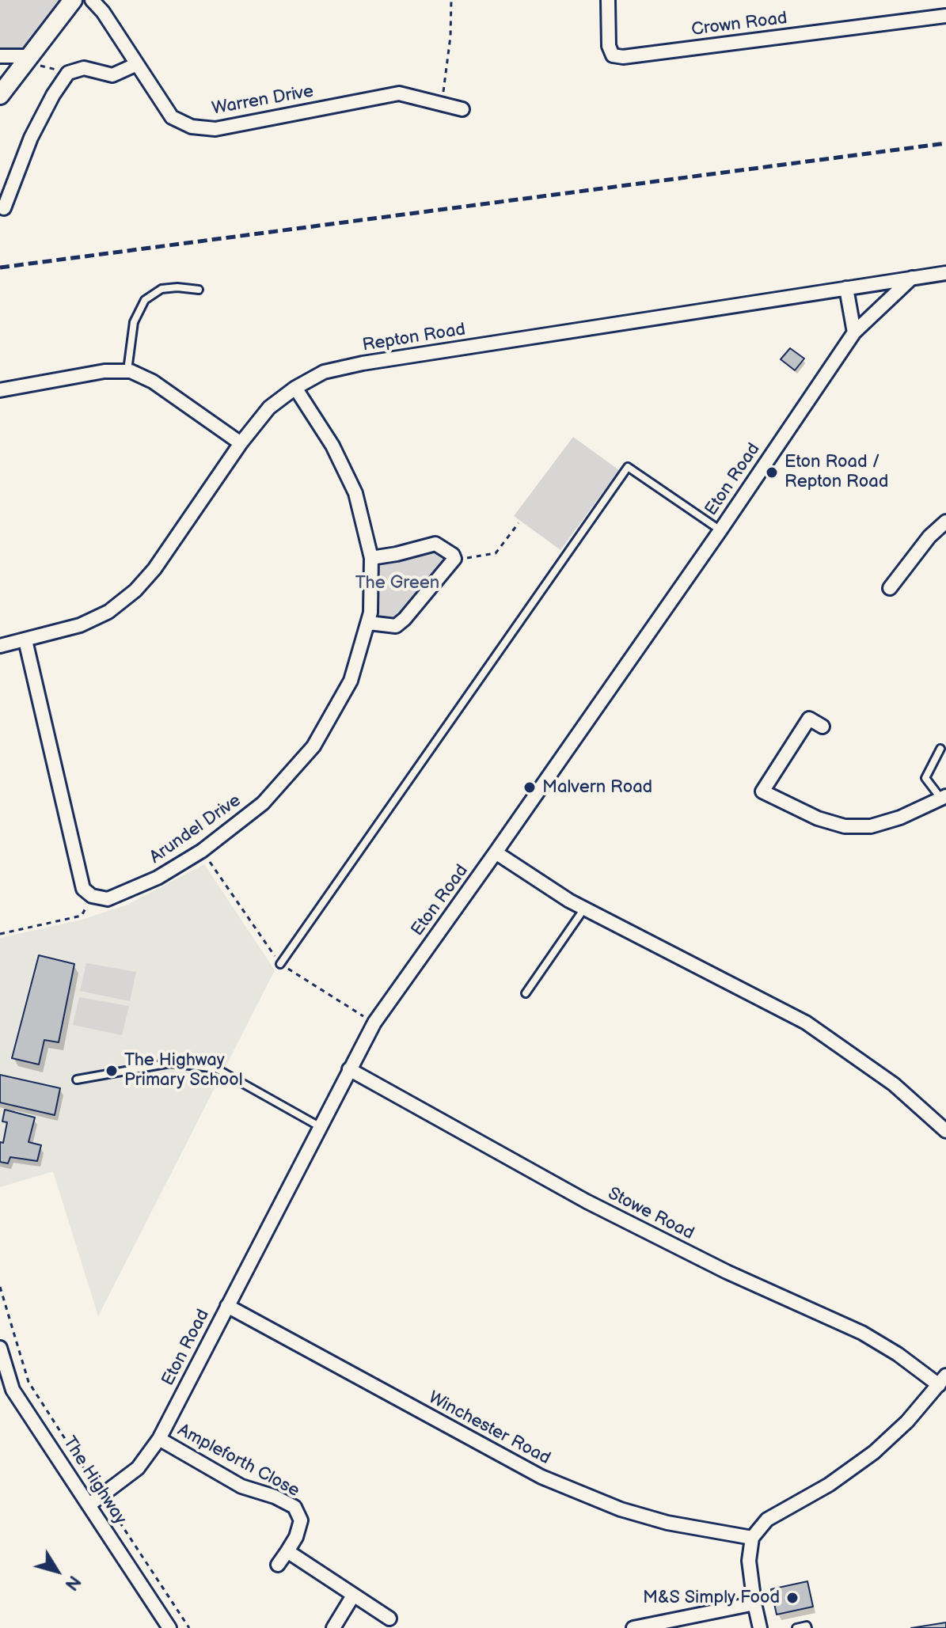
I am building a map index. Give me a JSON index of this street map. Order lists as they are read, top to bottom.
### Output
{
  "streets": {
    "street": [
      "Crown Road",
      "Warren Drive",
      "Repton Road",
      "Eton Road",
      "Arundel Drive",
      "Stowe Road",
      "Winchester Road",
      "Ampleforth Close",
      "The Highway"
    ]
  },
  "crossings": [
    ["Repton Road", "Eton Road"],
    ["Repton Road", "Arundel Drive"],
    ["Eton Road", "Stowe Road"],
    ["Eton Road", "Winchester Road"],
    ["Eton Road", "Ampleforth Close"],
    ["Eton Road", "The Highway"]
  ],
  "parks": ["The Green"],
  "places": [
    "Eton Road / Repton Road",
    "Malvern Road",
    "The Highway Primary School",
    "M&S Simply Food"
  ],
  "north": "bottom right"
}
